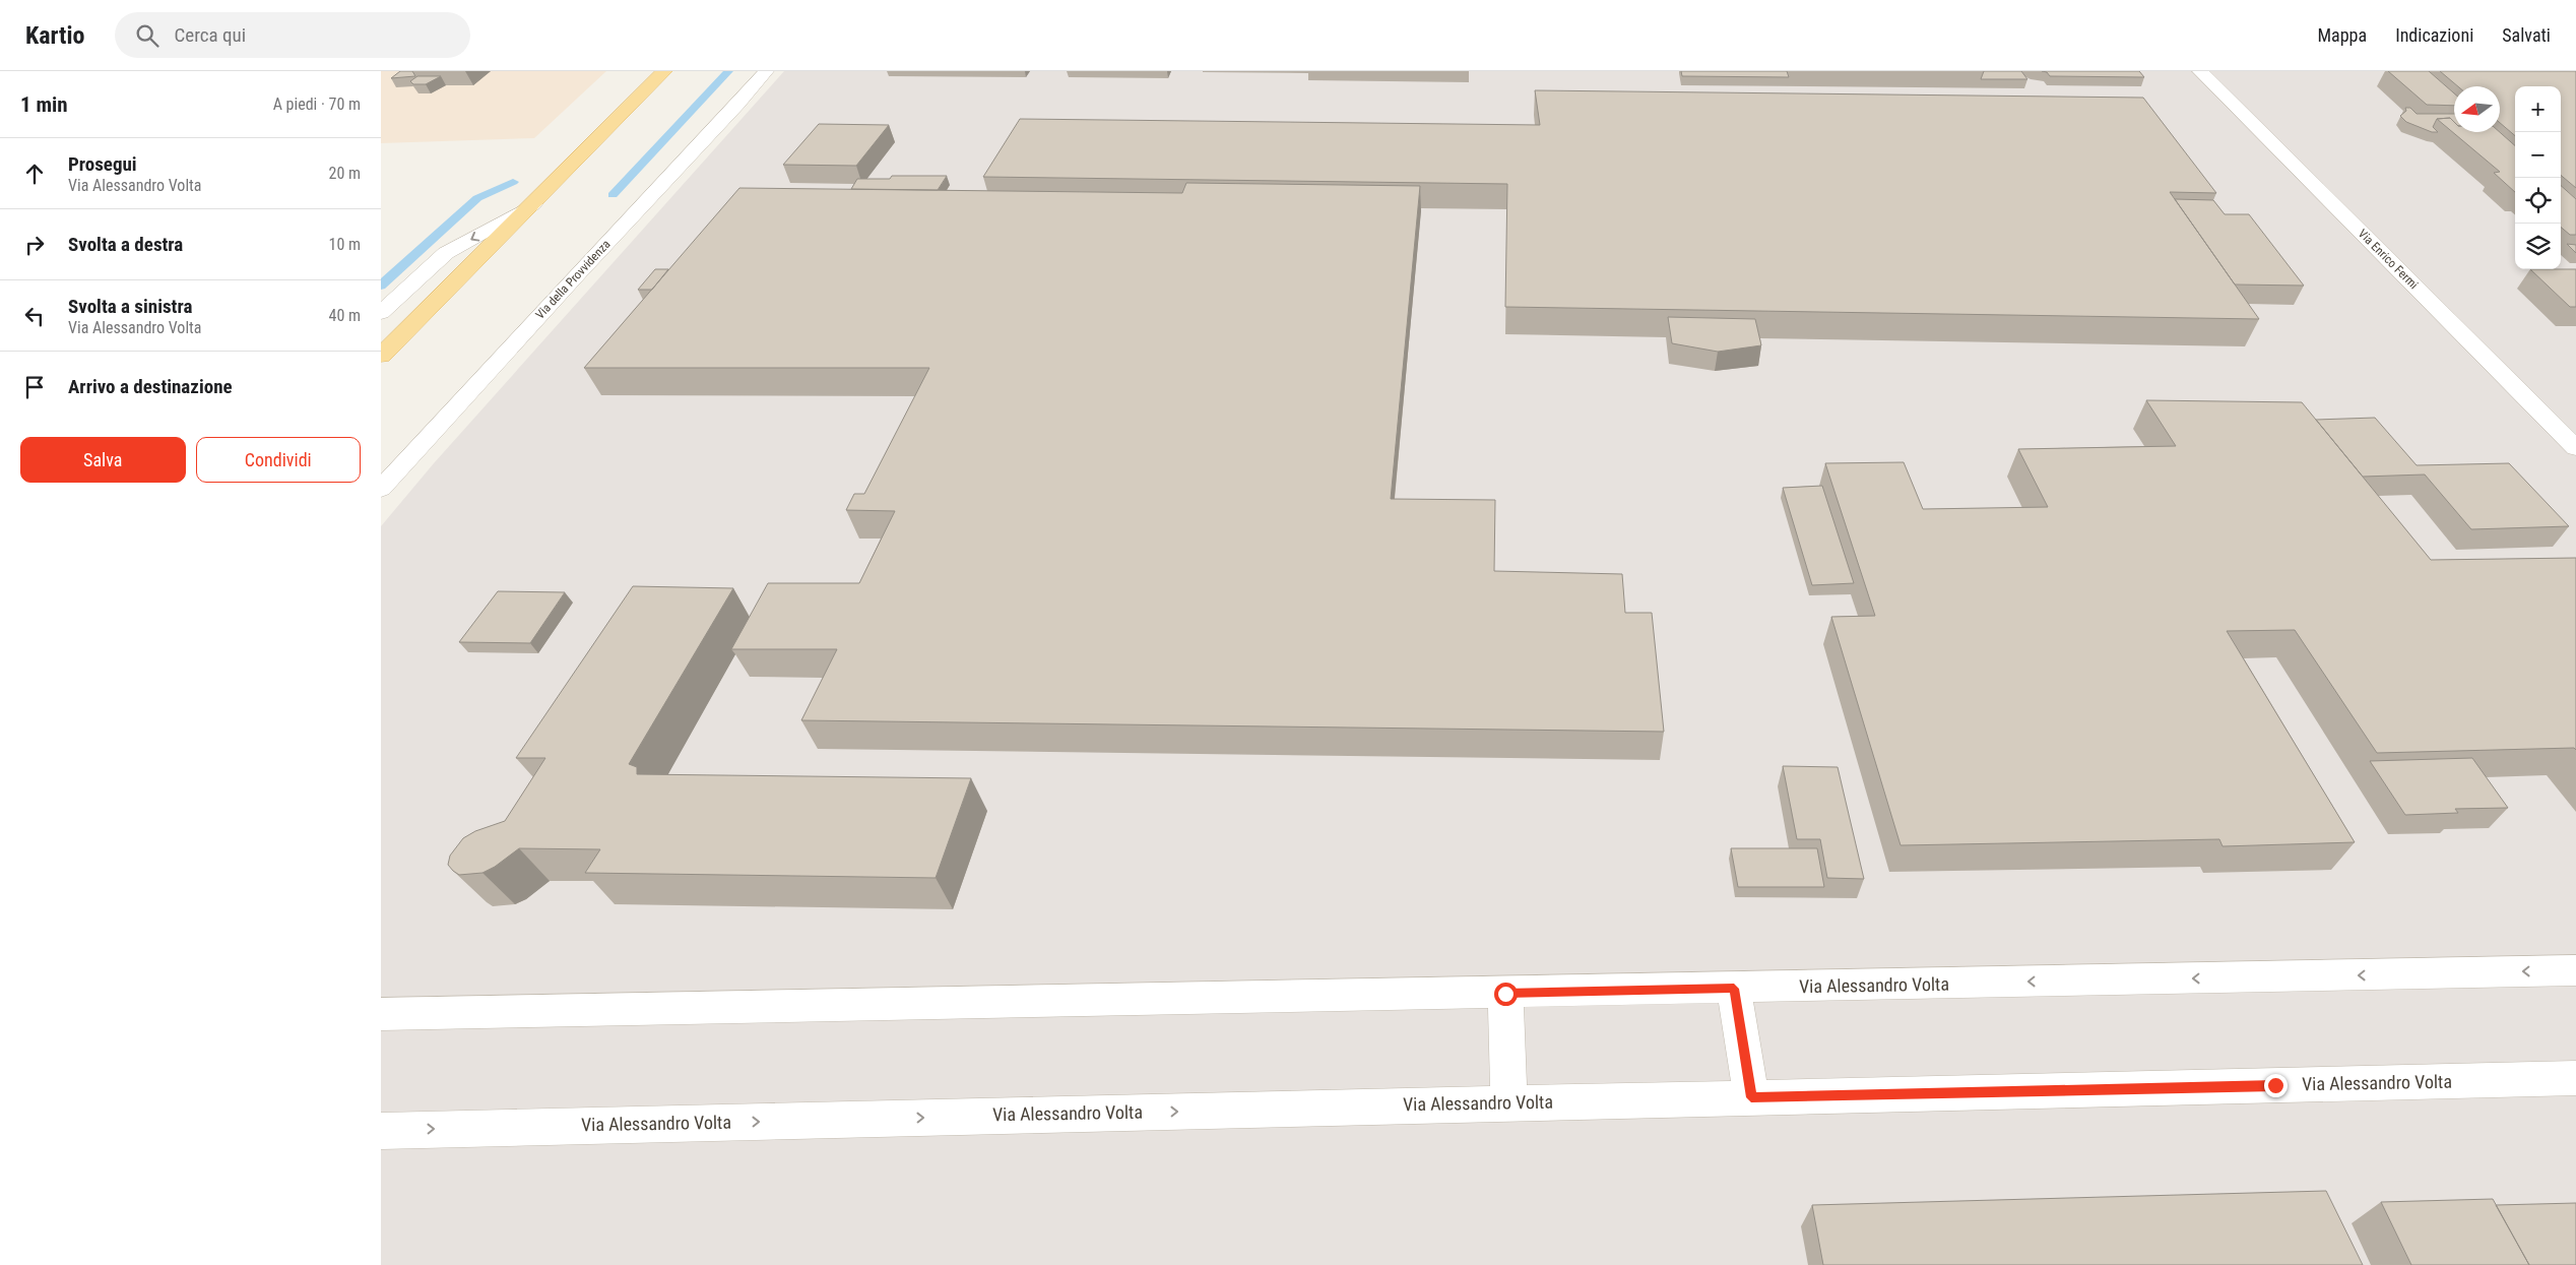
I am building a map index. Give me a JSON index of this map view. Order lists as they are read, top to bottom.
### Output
{
  "streets": {
    "street": ["Via Enrico Fermi", "Via della Provvidenza", "Via Alessandro Volta"]
  },
  "north": "left",
  "page": {
    "header": "Kartio",
    "search": "Cerca qui",
    "nav": ["Mappa", "Indicazioni", "Salvati"],
    "heading": ["1 min", "A piedi · 70 m"],
    "map_buttons": ["+", "−"],
    "list": [
      ["Prosegui", "Via Alessandro Volta", "20 m"],
      ["Svolta a destra", "10 m"],
      ["Svolta a sinistra", "Via Alessandro Volta", "40 m"],
      "Arrivo a destinazione"
    ],
    "buttons": ["Salva", "Condividi"]
  }
}
